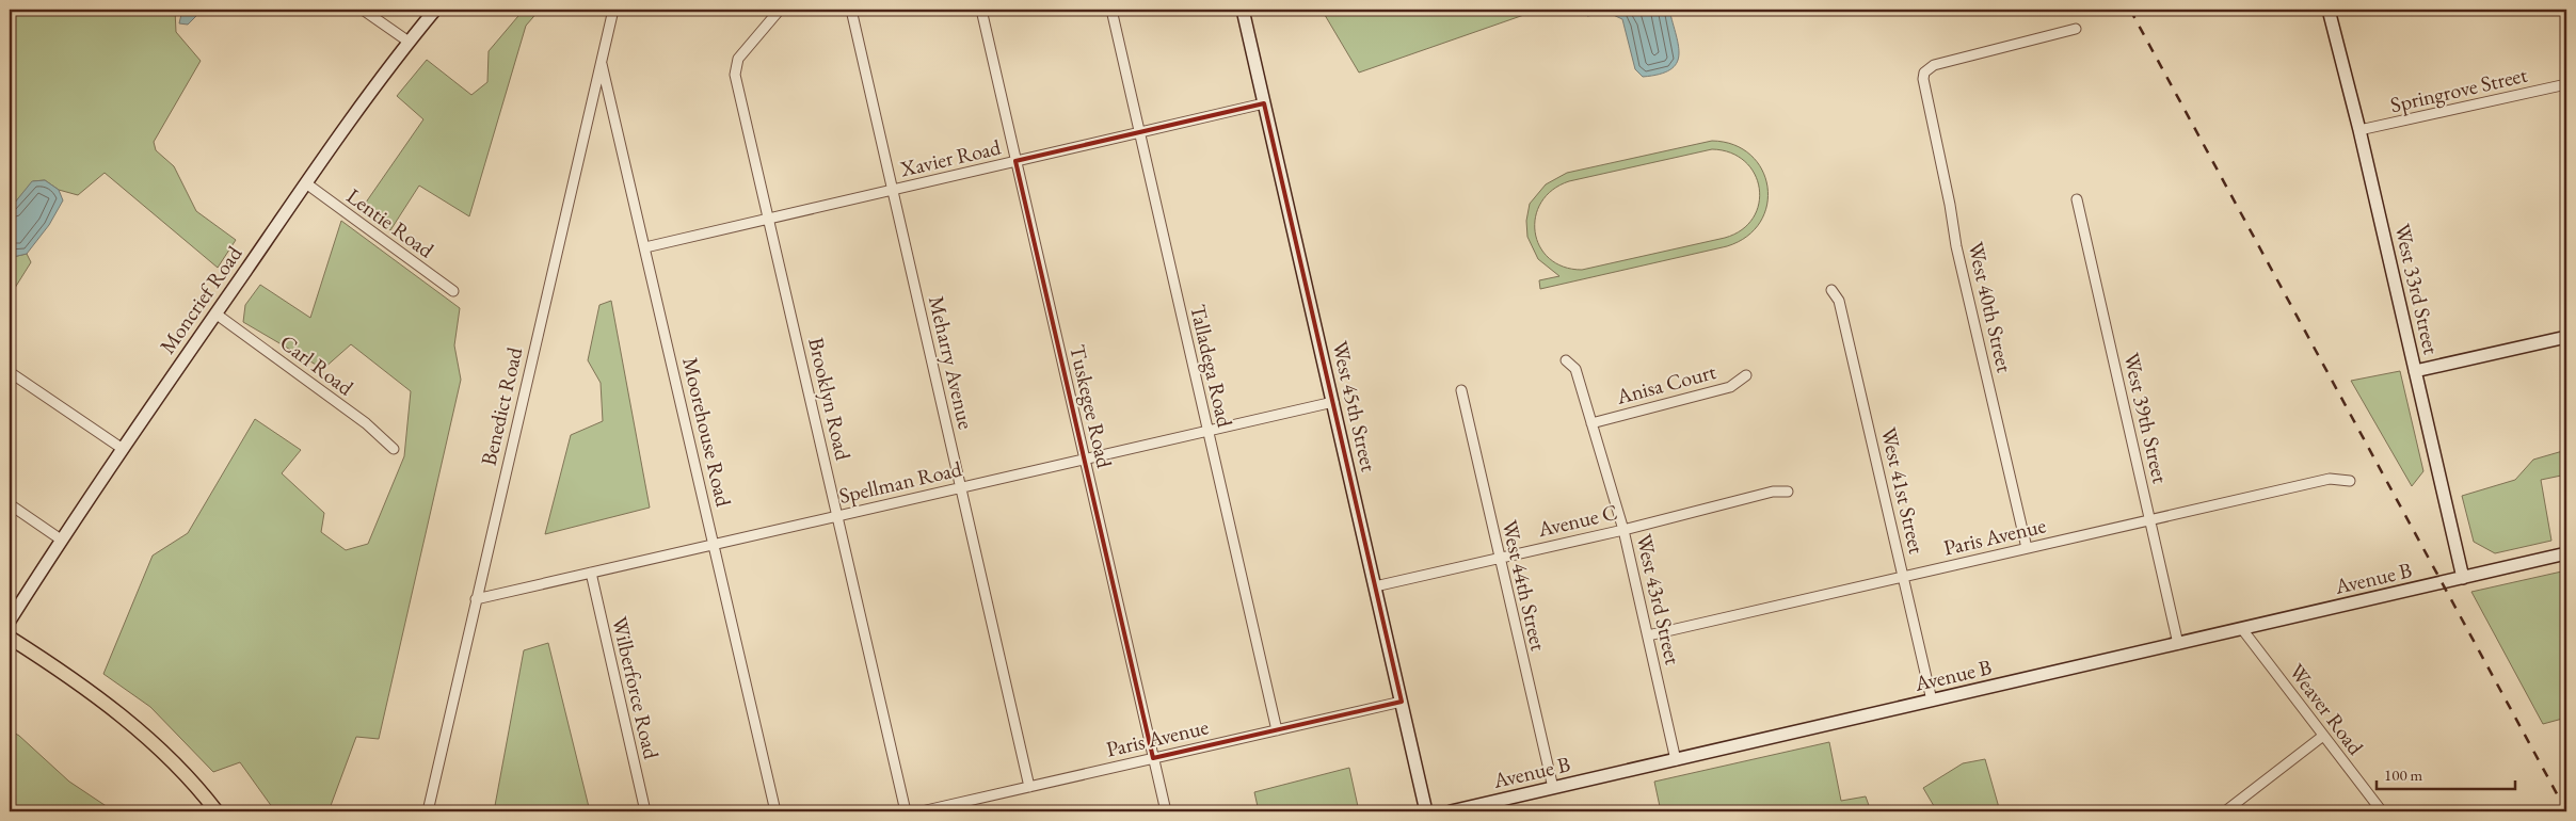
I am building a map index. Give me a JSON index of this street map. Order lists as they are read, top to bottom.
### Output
{
  "streets": {
    "street": [
      "Springrove Street",
      "Xavier Road",
      "Lentie Road",
      "West 33rd Street",
      "Moncrief Road",
      "West 40th Street",
      "Meharry Avenue",
      "Carl Road",
      "Talladega Road",
      "Anisa Court",
      "Brooklyn Road",
      "Benedict Road",
      "Tuskegee Road",
      "West 45th Street",
      "West 39th Street",
      "Moorehouse Road",
      "Spellman Road",
      "West 41st Street",
      "Avenue C",
      "Paris Avenue",
      "Avenue B",
      "West 44th Street",
      "West 43rd Street",
      "Wilberforce Road",
      "Weaver Road"
    ]
  },
  "crossings": [
    ["Springrove Street", "West 33rd Street"],
    ["Xavier Road", "Meharry Avenue"],
    ["Xavier Road", "Talladega Road"],
    ["Xavier Road", "Brooklyn Road"],
    ["Xavier Road", "Tuskegee Road"],
    ["Xavier Road", "West 45th Street"],
    ["Xavier Road", "Moorehouse Road"],
    ["Lentie Road", "Moncrief Road"],
    ["West 33rd Street", "Avenue B"],
    ["Moncrief Road", "Carl Road"],
    ["West 40th Street", "Paris Avenue"],
    ["Meharry Avenue", "Spellman Road"],
    ["Meharry Avenue", "Paris Avenue"],
    ["Talladega Road", "Spellman Road"],
    ["Talladega Road", "Paris Avenue"],
    ["Anisa Court", "West 43rd Street"],
    ["Brooklyn Road", "Spellman Road"],
    ["Benedict Road", "Moorehouse Road"],
    ["Benedict Road", "Spellman Road"],
    ["Tuskegee Road", "Spellman Road"],
    ["Tuskegee Road", "Paris Avenue"],
    ["West 45th Street", "Spellman Road"],
    ["West 45th Street", "Avenue C"],
    ["West 45th Street", "Paris Avenue"],
    ["West 39th Street", "Paris Avenue"],
    ["West 39th Street", "Avenue B"],
    ["Moorehouse Road", "Spellman Road"],
    ["Spellman Road", "Wilberforce Road"],
    ["West 41st Street", "Paris Avenue"],
    ["West 41st Street", "Avenue B"],
    ["Avenue C", "West 44th Street"],
    ["Avenue C", "West 43rd Street"],
    ["Paris Avenue", "West 43rd Street"],
    ["Avenue B", "West 44th Street"],
    ["Avenue B", "West 43rd Street"],
    ["Avenue B", "Weaver Road"]
  ],
  "scale_bar": "100 m"
}
